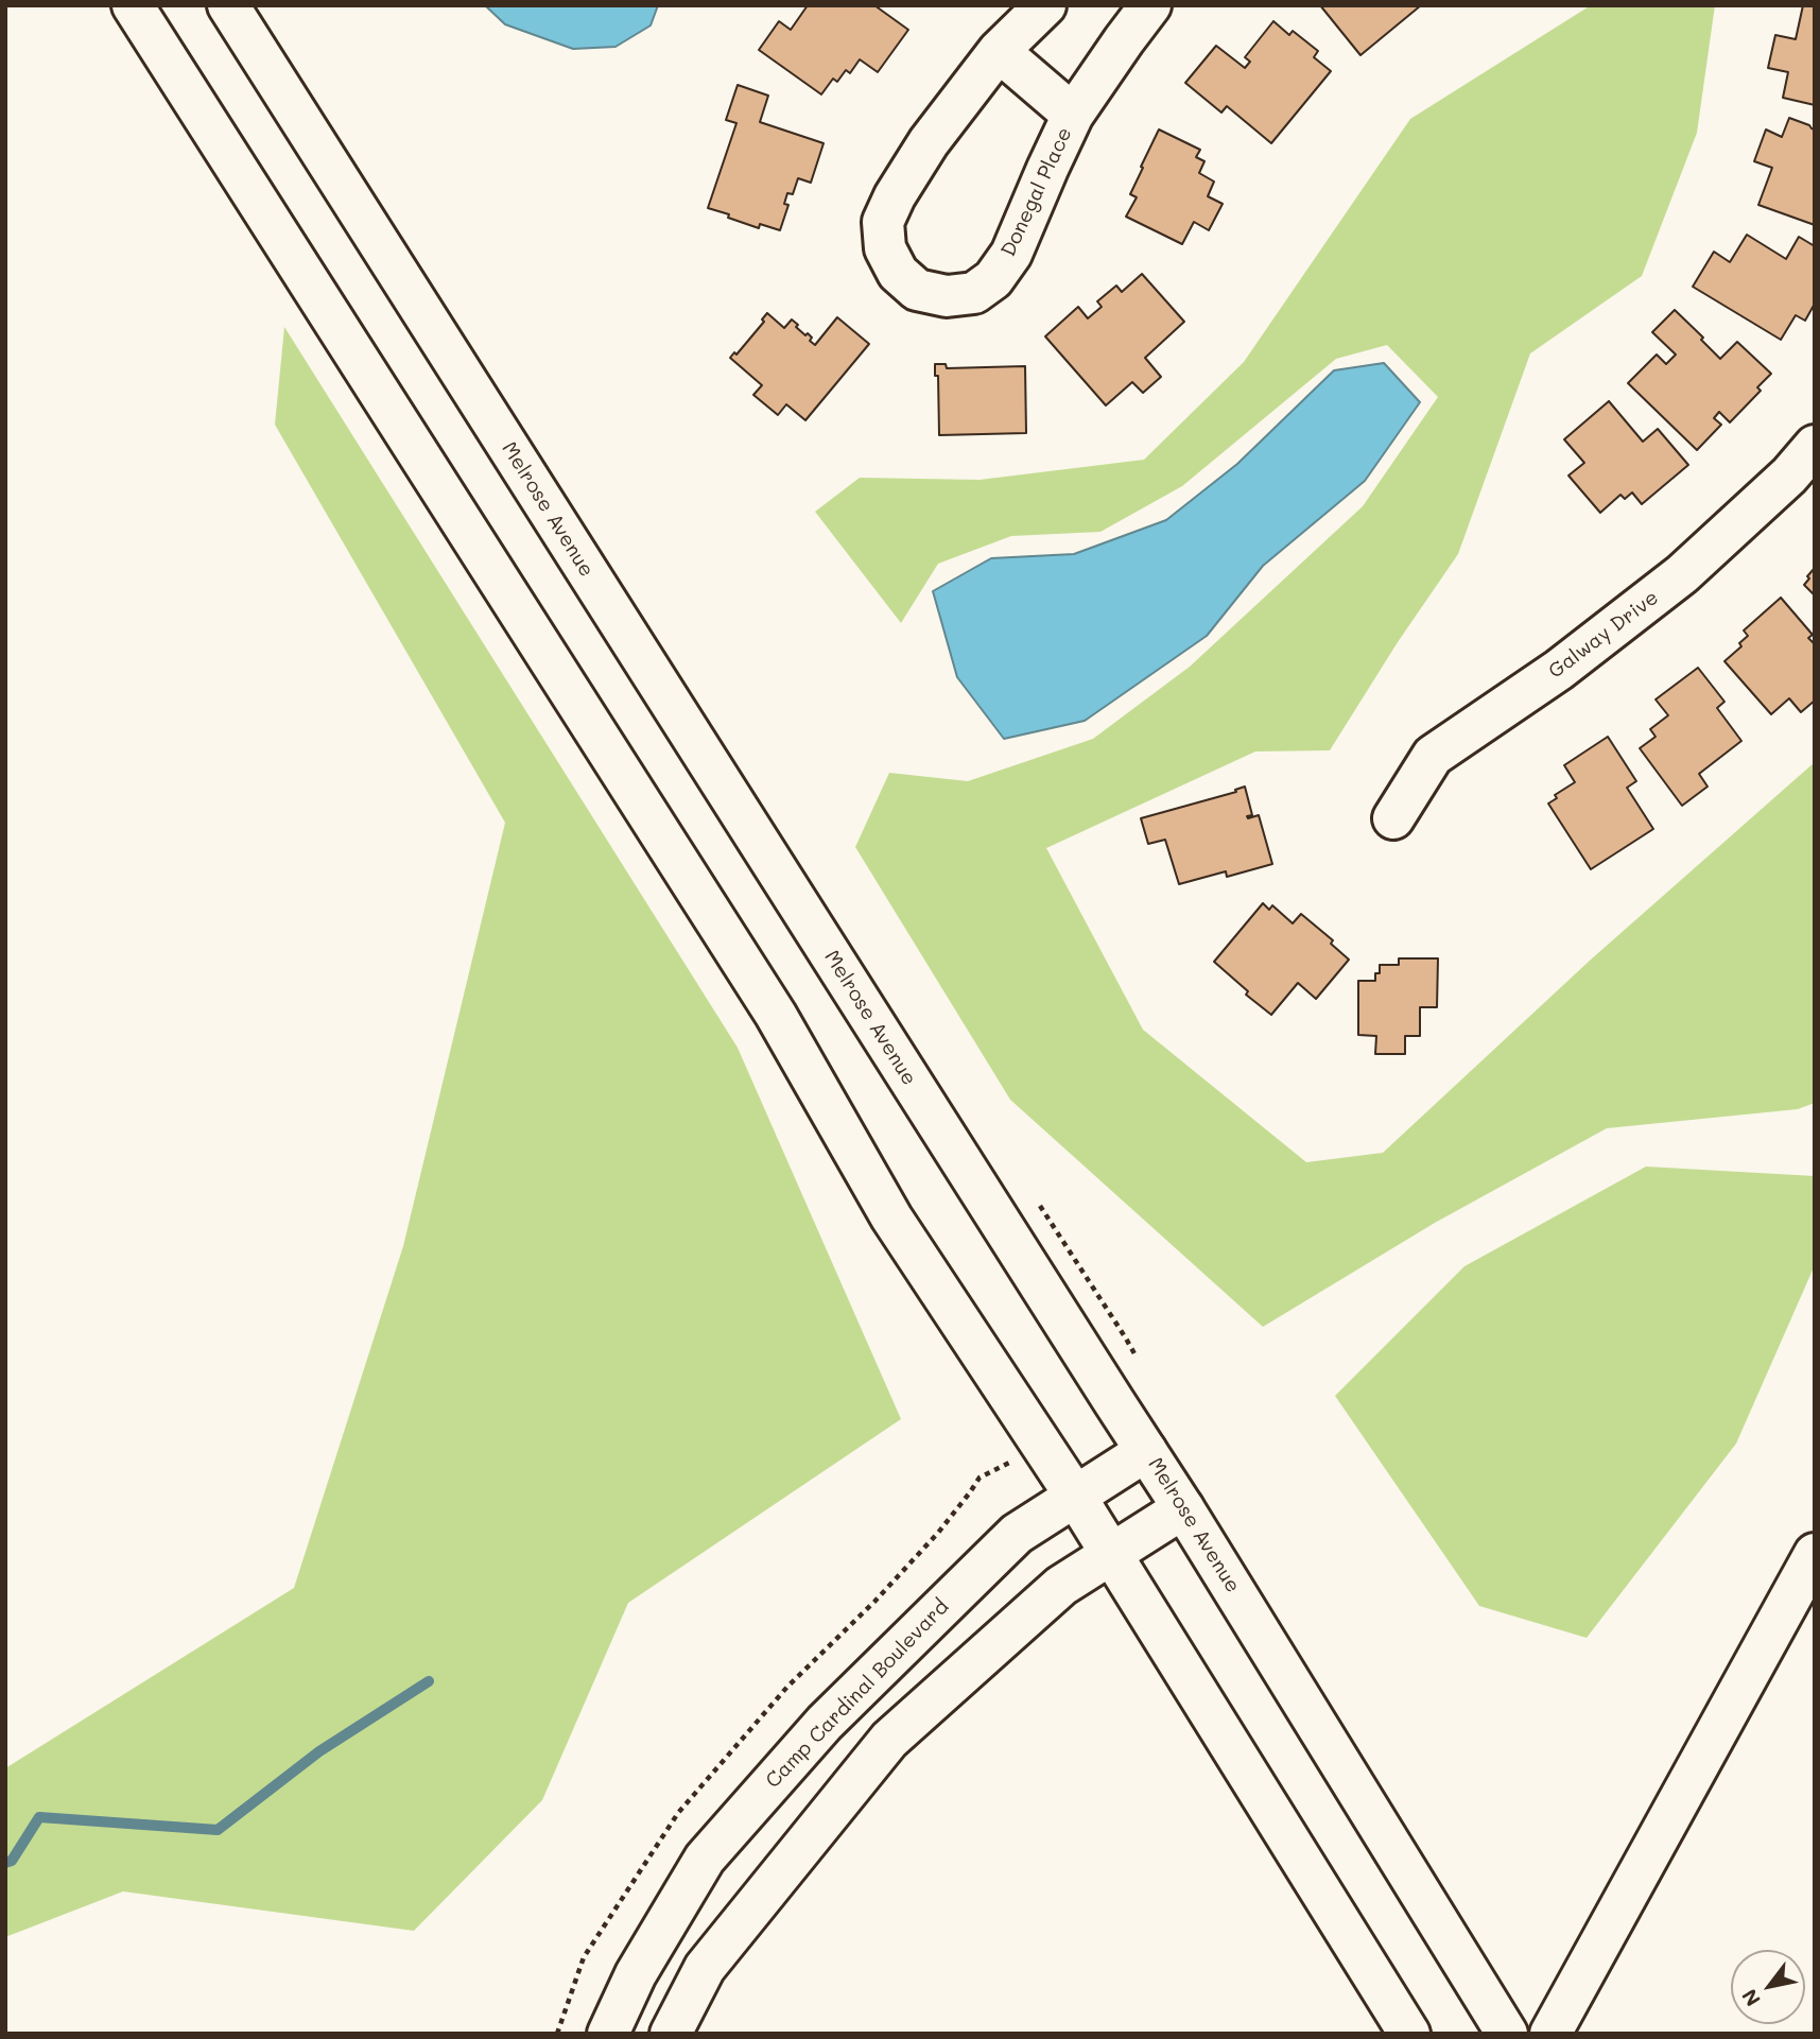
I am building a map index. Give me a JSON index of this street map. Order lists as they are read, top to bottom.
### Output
{
  "streets": {
    "main road": [
      "Donegal Place",
      "Melrose Avenue",
      "Galway Drive",
      "Camp Cardinal Boulevard"
    ]
  },
  "crossings": [
    ["Melrose Avenue", "Camp Cardinal Boulevard"]
  ],
  "north": "bottom left"
}
